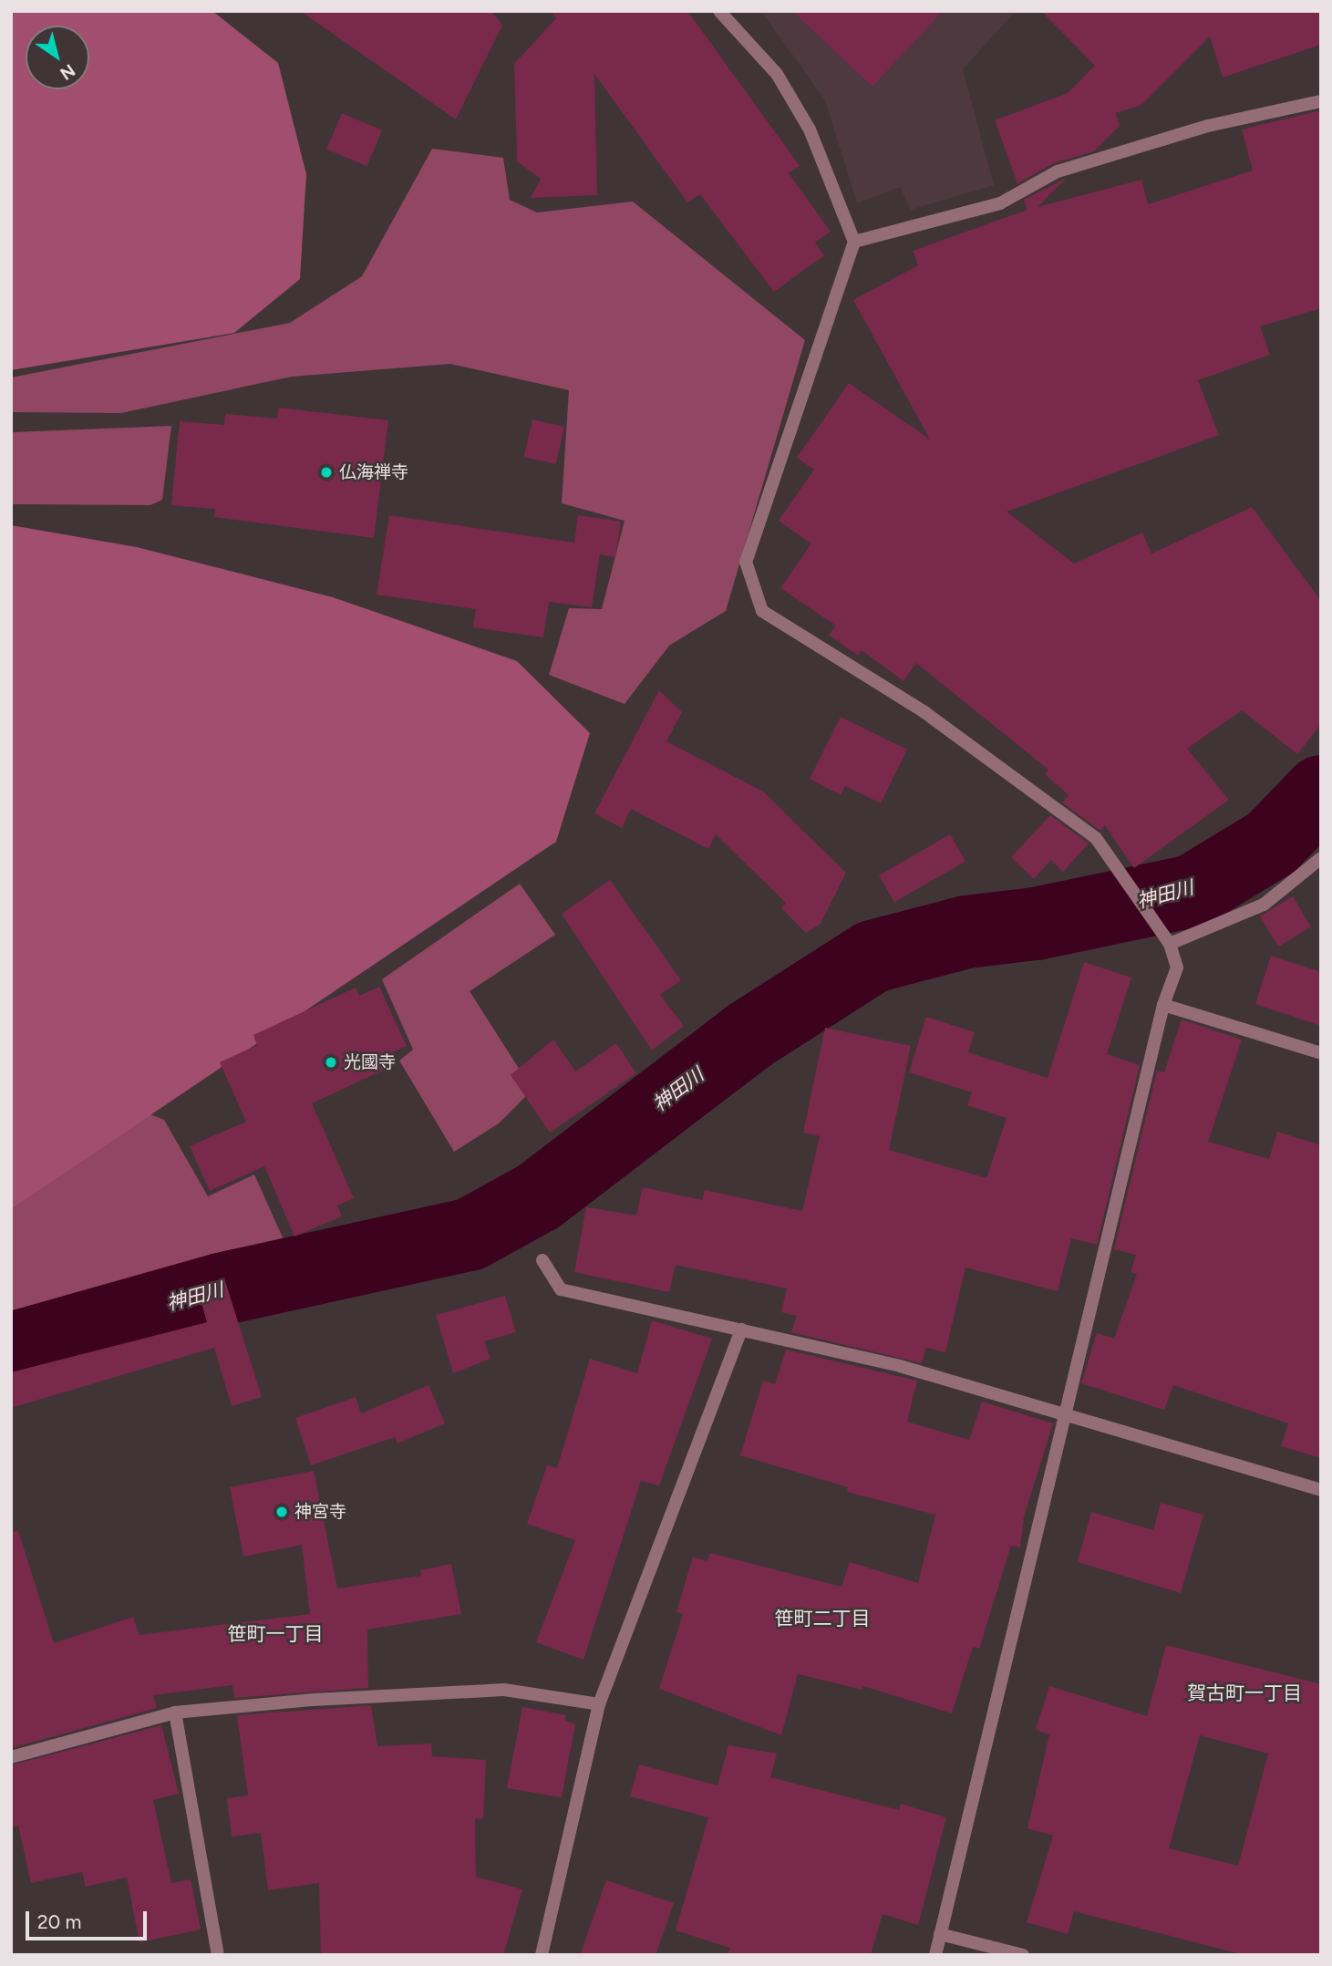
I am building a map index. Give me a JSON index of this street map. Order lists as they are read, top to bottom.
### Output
{
  "districts": ["笹町二丁目", "笹町一丁目", "賀古町一丁目"],
  "water": ["神田川"],
  "places": ["仏海禅寺", "光國寺", "神宮寺"],
  "scale_bar": "20 m",
  "north": "bottom right"
}
